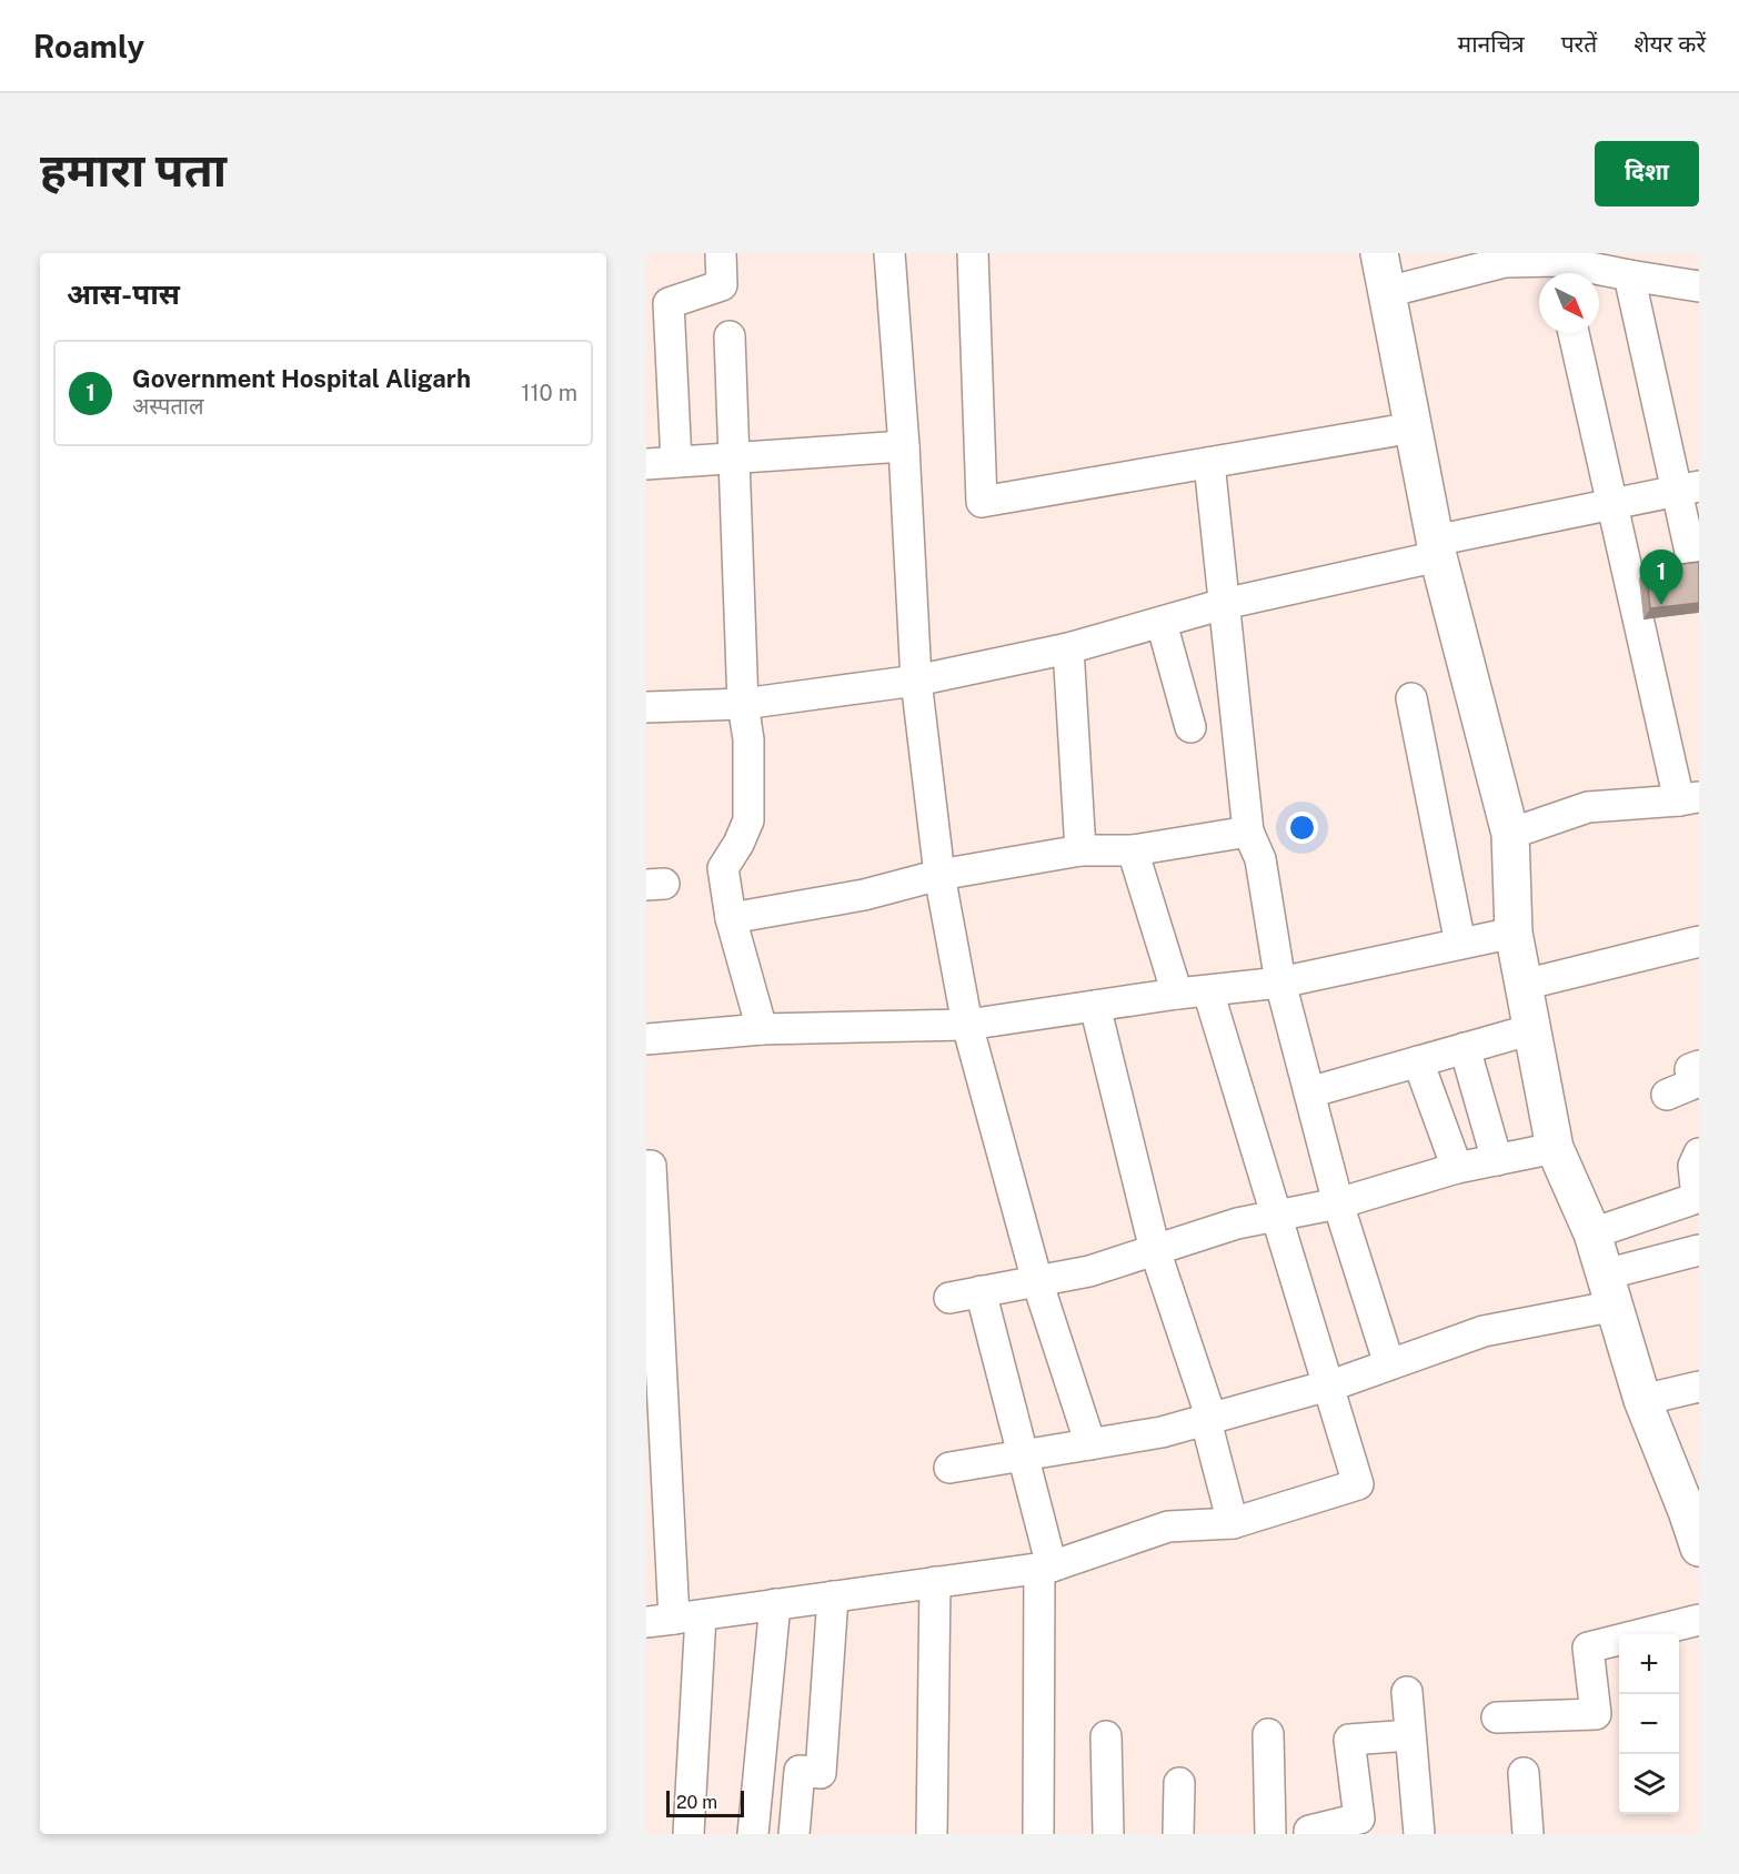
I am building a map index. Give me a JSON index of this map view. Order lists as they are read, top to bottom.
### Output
{
  "scale_bar": "20 m",
  "north": "bottom right",
  "page": {
    "header": "Roamly",
    "nav": ["मानचित्र", "परतें", "शेयर करें"],
    "buttons": "दिशा",
    "title": "हमारा पता",
    "heading": "आस-पास",
    "list": [
      {
        "mark": "1",
        "name": "Government Hospital Aligarh",
        "note": "अस्पताल",
        "value": "110 m"
      }
    ],
    "pins": "1",
    "map_buttons": ["+", "−"],
    "scale": "20 m"
  }
}
